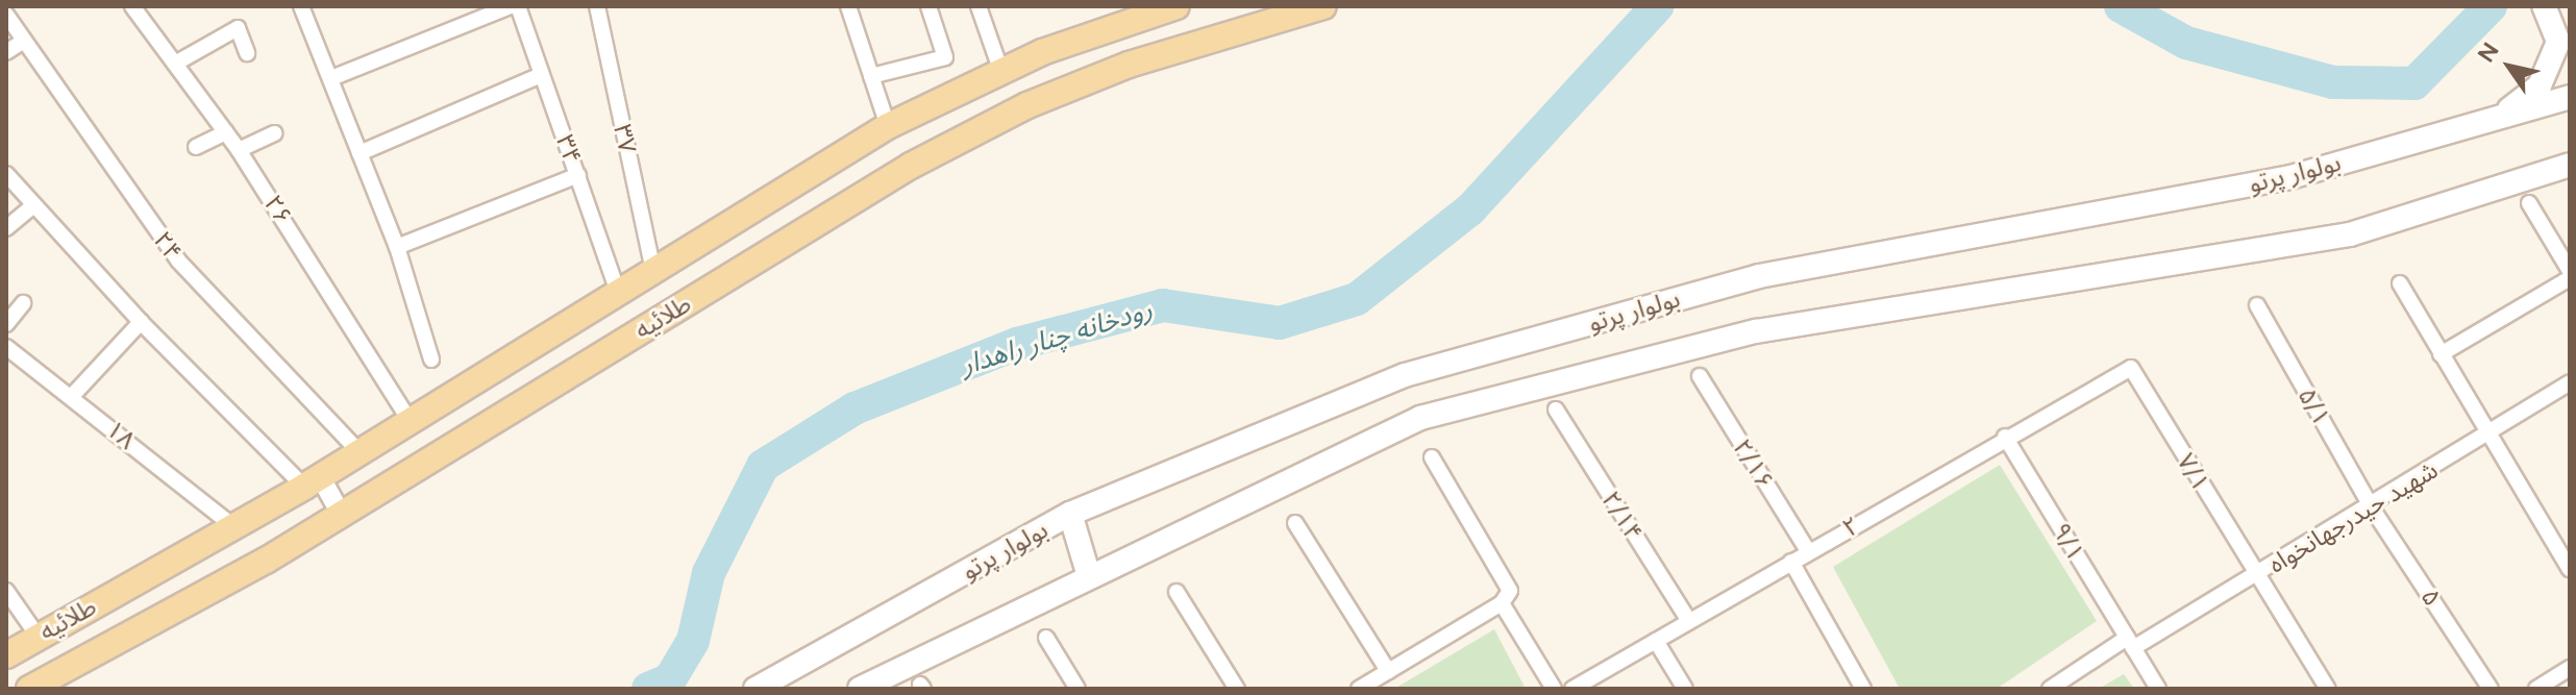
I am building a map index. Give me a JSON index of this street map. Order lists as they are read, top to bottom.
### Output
{
  "streets": {
    "main road": ["بولوار پرتو", "طلائیه"],
    "street": [
      "۳۷",
      "۳۴",
      "۲۶",
      "۲۴",
      "۵/۱",
      "۱۸",
      "۲/۱۶",
      "۷/۱",
      "۲/۱۴",
      "شهید حیدرجهانخواه",
      "۲",
      "۹/۱",
      "۵"
    ]
  },
  "crossings": [
    ["۳۷", "طلائیه"],
    ["۳۴", "طلائیه"],
    ["۲۶", "طلائیه"],
    ["۲۴", "طلائیه"],
    ["طلائیه", "۱۸"],
    ["۵/۱", "شهید حیدرجهانخواه"],
    ["۵/۱", "۵"],
    ["۲/۱۶", "۲"],
    ["۷/۱", "شهید حیدرجهانخواه"],
    ["۷/۱", "۲"],
    ["۲/۱۴", "۲"],
    ["شهید حیدرجهانخواه", "۹/۱"],
    ["شهید حیدرجهانخواه", "۵"],
    ["۲", "۹/۱"]
  ],
  "water": ["رودخانه چنار راهدار"],
  "north": "top left"
}
